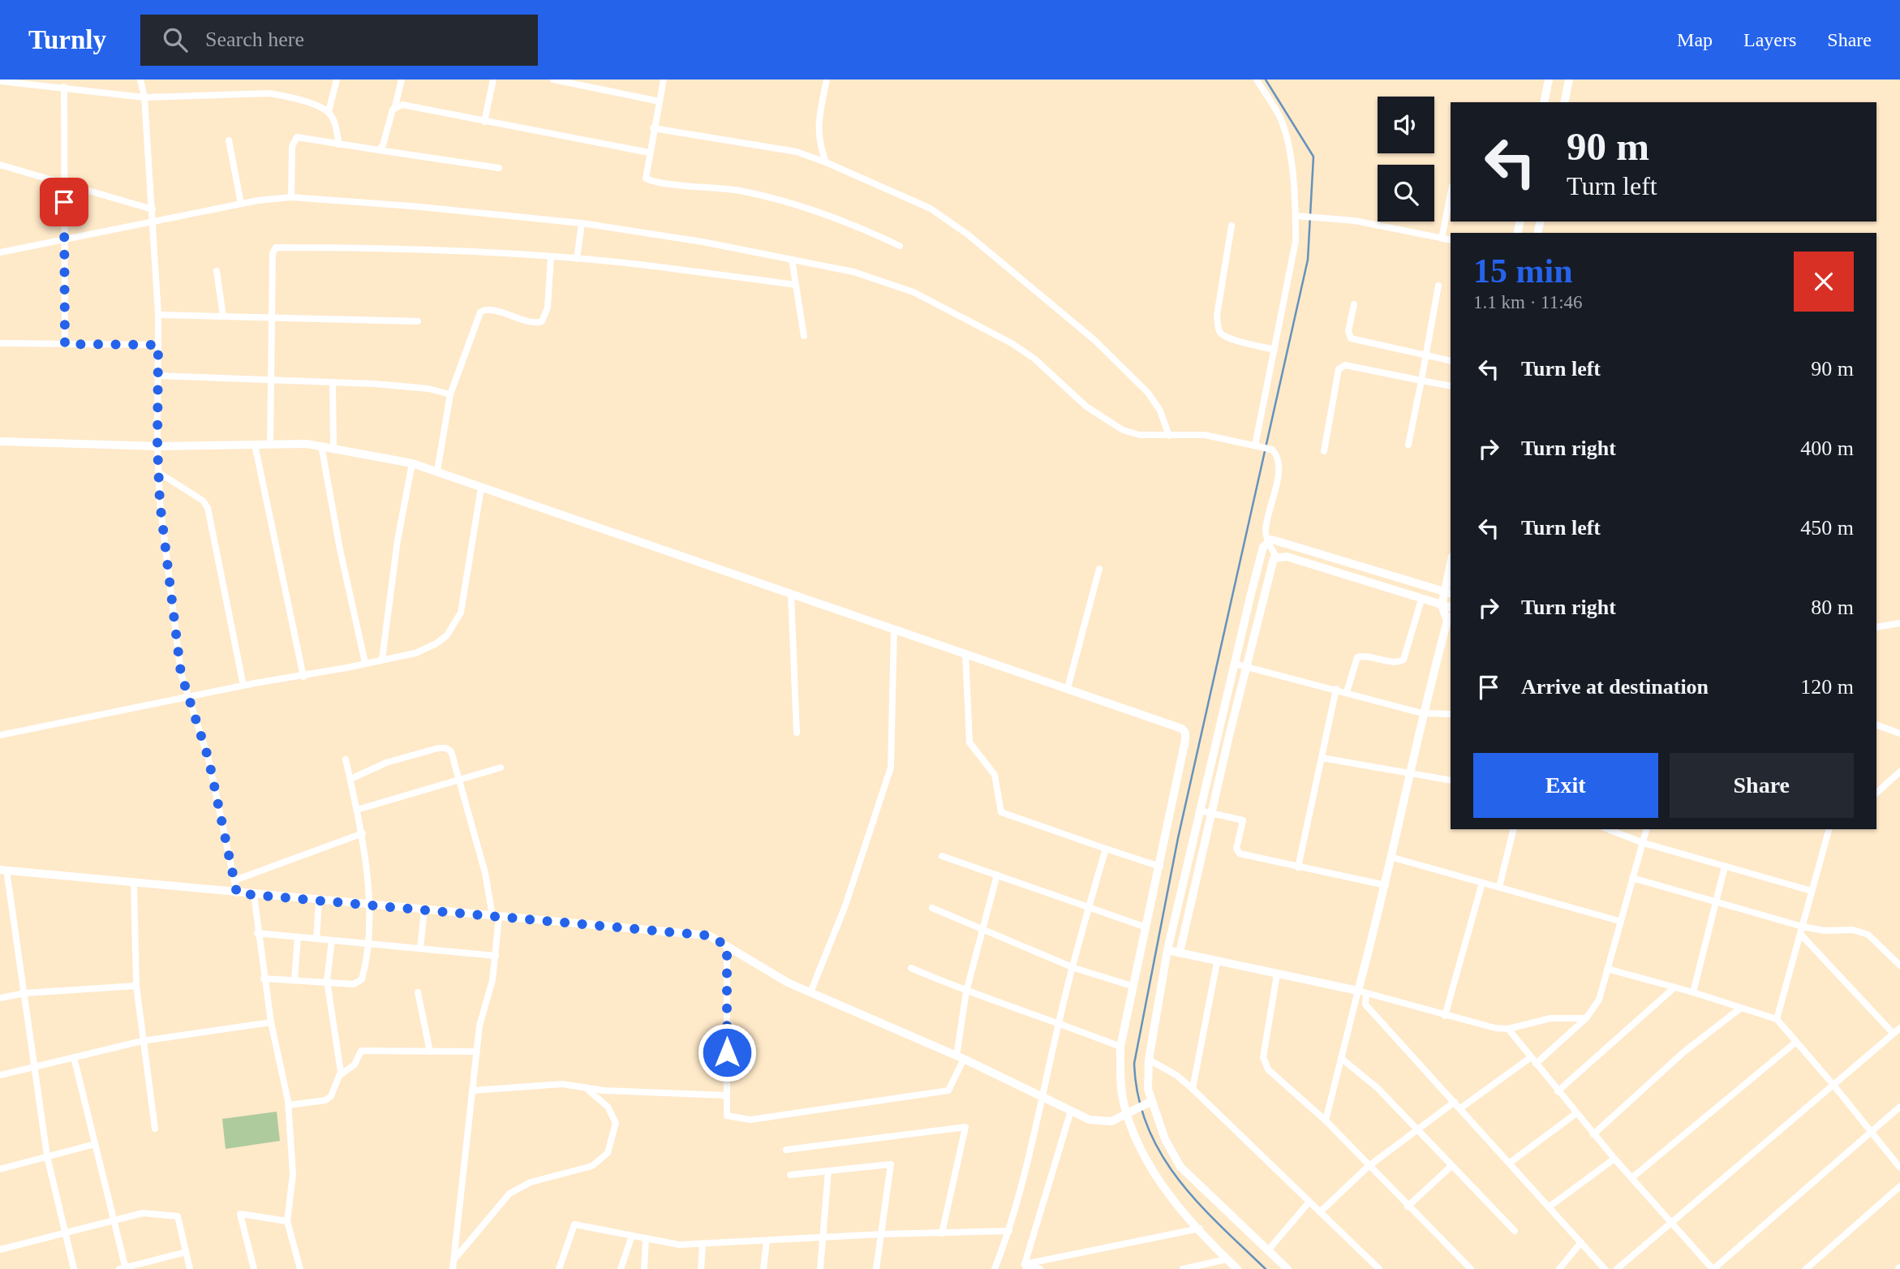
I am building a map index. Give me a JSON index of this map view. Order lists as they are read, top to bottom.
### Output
{
  "page": {
    "header": "Turnly",
    "search": "Search here",
    "nav": ["Map", "Layers", "Share"],
    "turn": ["90 m", "Turn left"],
    "heading": ["15 min", "1.1 km · 11:46"],
    "list": [
      {
        "name": "Turn left",
        "value": "90 m"
      },
      {
        "name": "Turn right",
        "value": "400 m"
      },
      {
        "name": "Turn left",
        "value": "450 m"
      },
      {
        "name": "Turn right",
        "value": "80 m"
      },
      {
        "name": "Arrive at destination",
        "value": "120 m"
      }
    ],
    "buttons": ["Exit", "Share"]
  }
}
